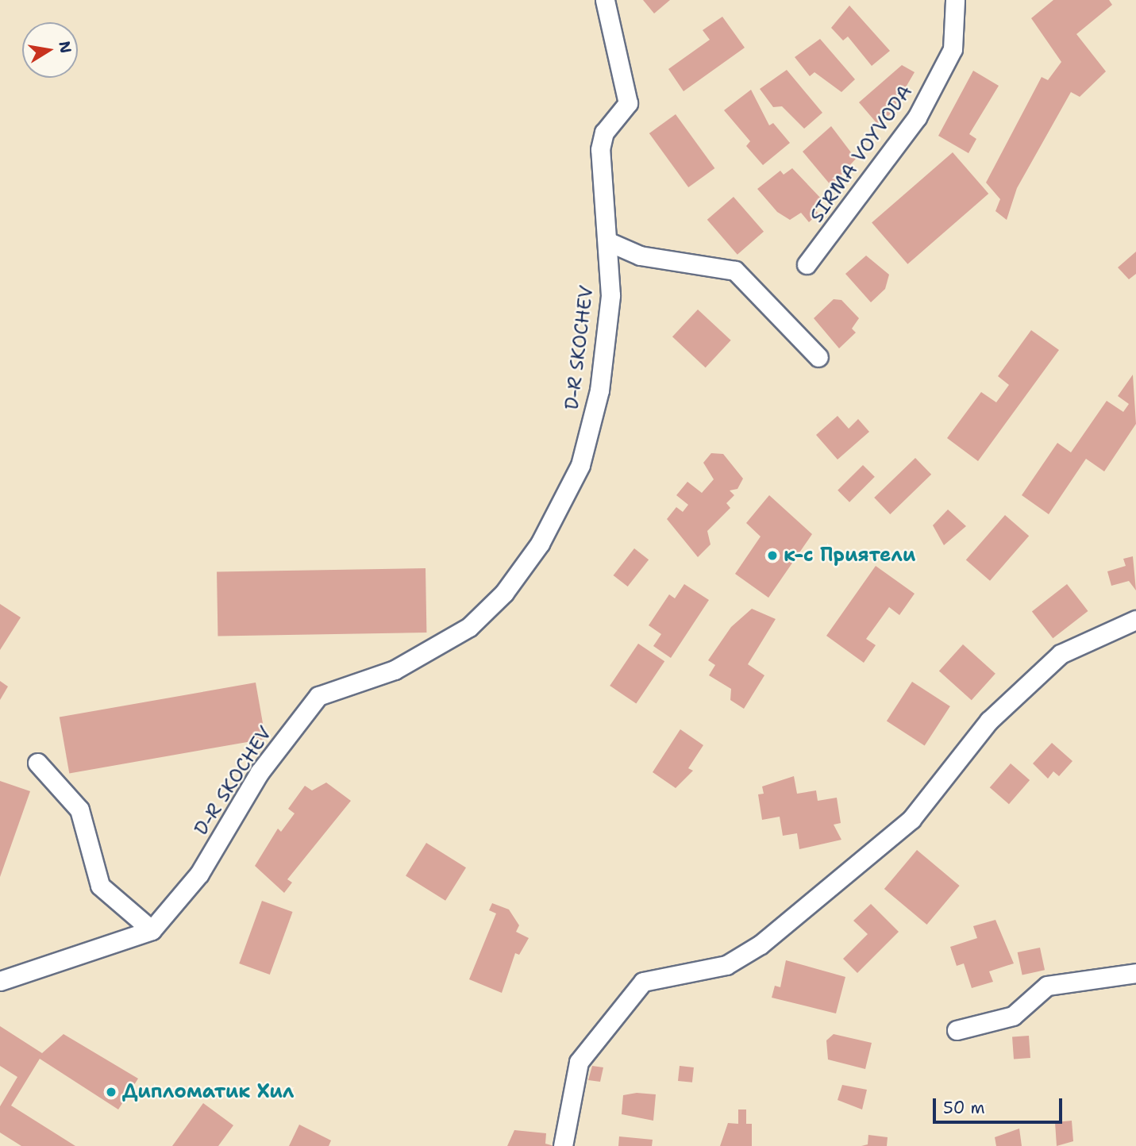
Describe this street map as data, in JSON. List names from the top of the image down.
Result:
{
  "streets": {
    "street": ["SIRMA VOYVODA", "D-R SKOCHEV"]
  },
  "places": ["к-с Приятели", "Дипломатик Хил"],
  "scale_bar": "50 m",
  "north": "right"
}
